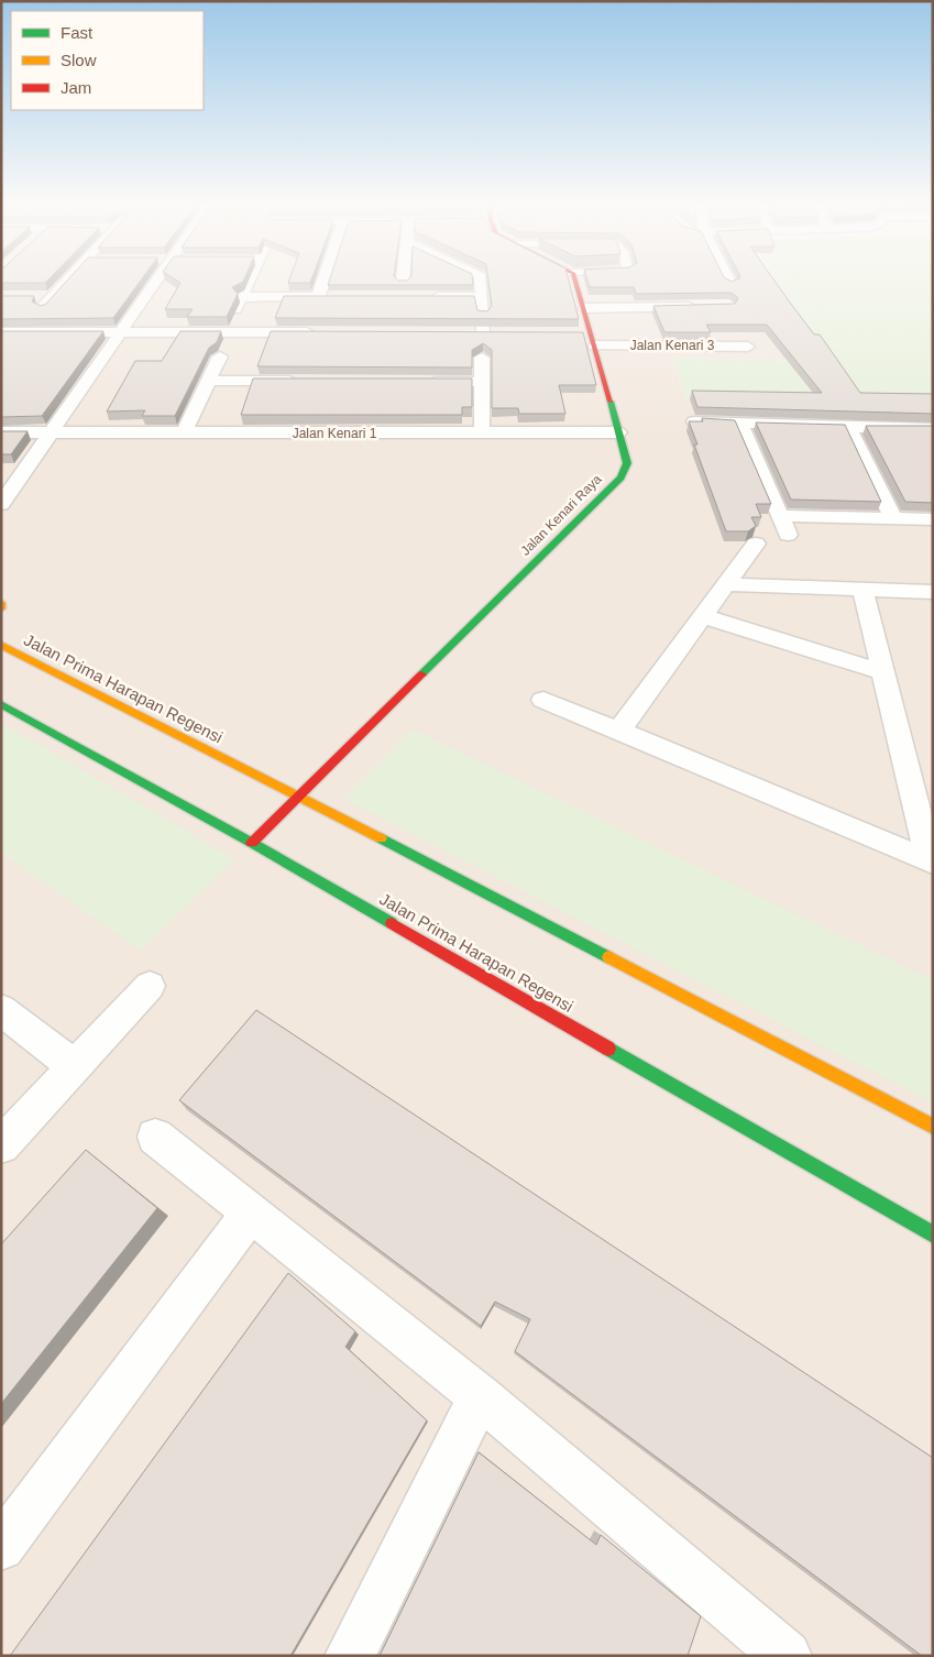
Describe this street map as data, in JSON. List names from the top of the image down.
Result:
{
  "streets": {
    "street": [
      "Jalan Kenari 3",
      "Jalan Kenari 1",
      "Jalan Kenari Raya",
      "Jalan Prima Harapan Regensi"
    ]
  },
  "crossings": [
    ["Jalan Kenari 3", "Jalan Kenari Raya"],
    ["Jalan Kenari 1", "Jalan Kenari Raya"],
    ["Jalan Kenari Raya", "Jalan Prima Harapan Regensi"]
  ],
  "legend": ["Fast", "Slow", "Jam"]
}
